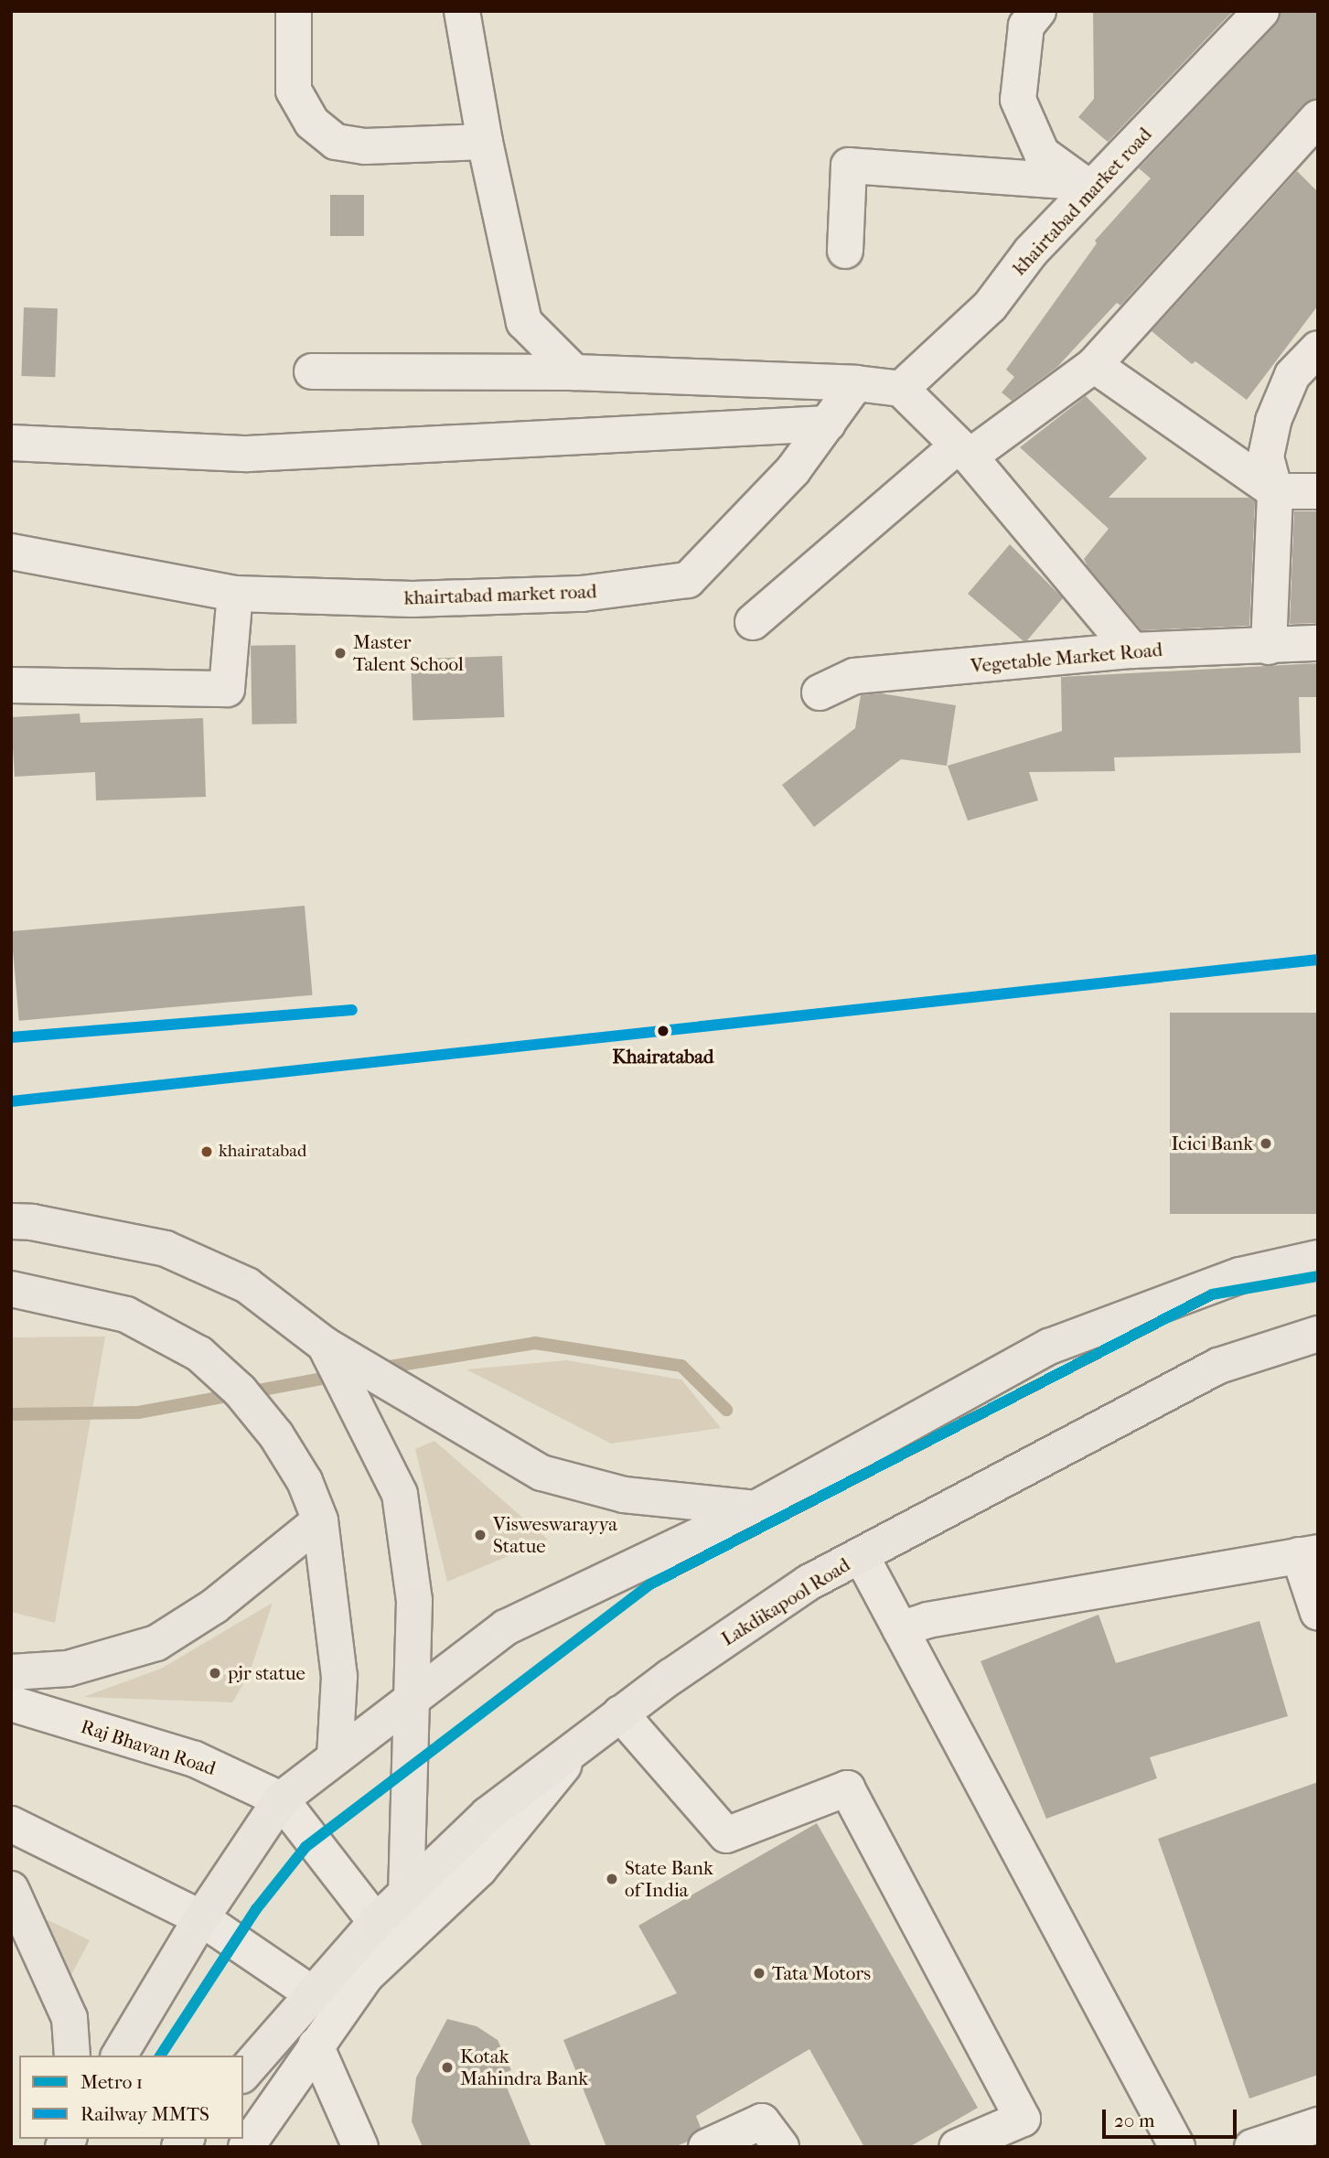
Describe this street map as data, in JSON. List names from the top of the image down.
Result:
{
  "streets": {
    "main road": ["Lakdikapool Road"],
    "street": ["khairtabad market road", "Vegetable Market Road", "Raj Bhavan Road"]
  },
  "crossings": [
    ["Lakdikapool Road", "Raj Bhavan Road"]
  ],
  "places": [
    "Master Talent School",
    "Khairatabad",
    "Icici Bank",
    "khairatabad",
    "Visweswarayya Statue",
    "pjr statue",
    "State Bank of India",
    "Tata Motors",
    "Kotak Mahindra Bank"
  ],
  "lines": ["rail line MMTS", "metro line 1"],
  "legend": ["Metro 1", "Railway MMTS"],
  "scale_bar": "20 m"
}
